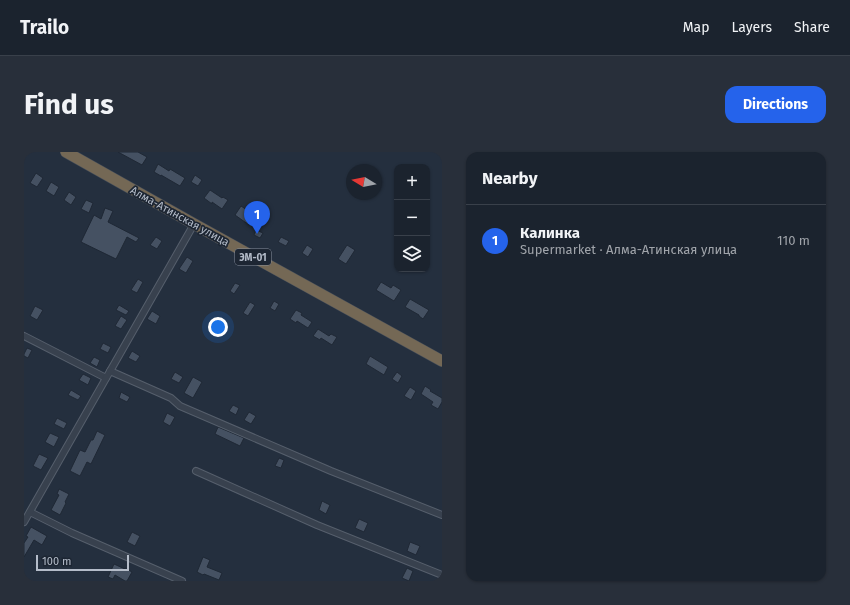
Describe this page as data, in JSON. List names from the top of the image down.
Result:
{
  "streets": {
    "highway": ["Алма-Атинская улица", "ЭМ-01"]
  },
  "scale_bar": "100 m",
  "north": "left",
  "page": {
    "header": "Trailo",
    "nav": ["Map", "Layers", "Share"],
    "buttons": "Directions",
    "title": "Find us",
    "heading": "Nearby",
    "map_buttons": ["+", "−"],
    "pins": "1",
    "list": [
      {
        "mark": "1",
        "name": "Калинка",
        "note": "Supermarket · Алма-Атинская улица",
        "value": "110 m"
      }
    ],
    "scale": "100 m"
  }
}
